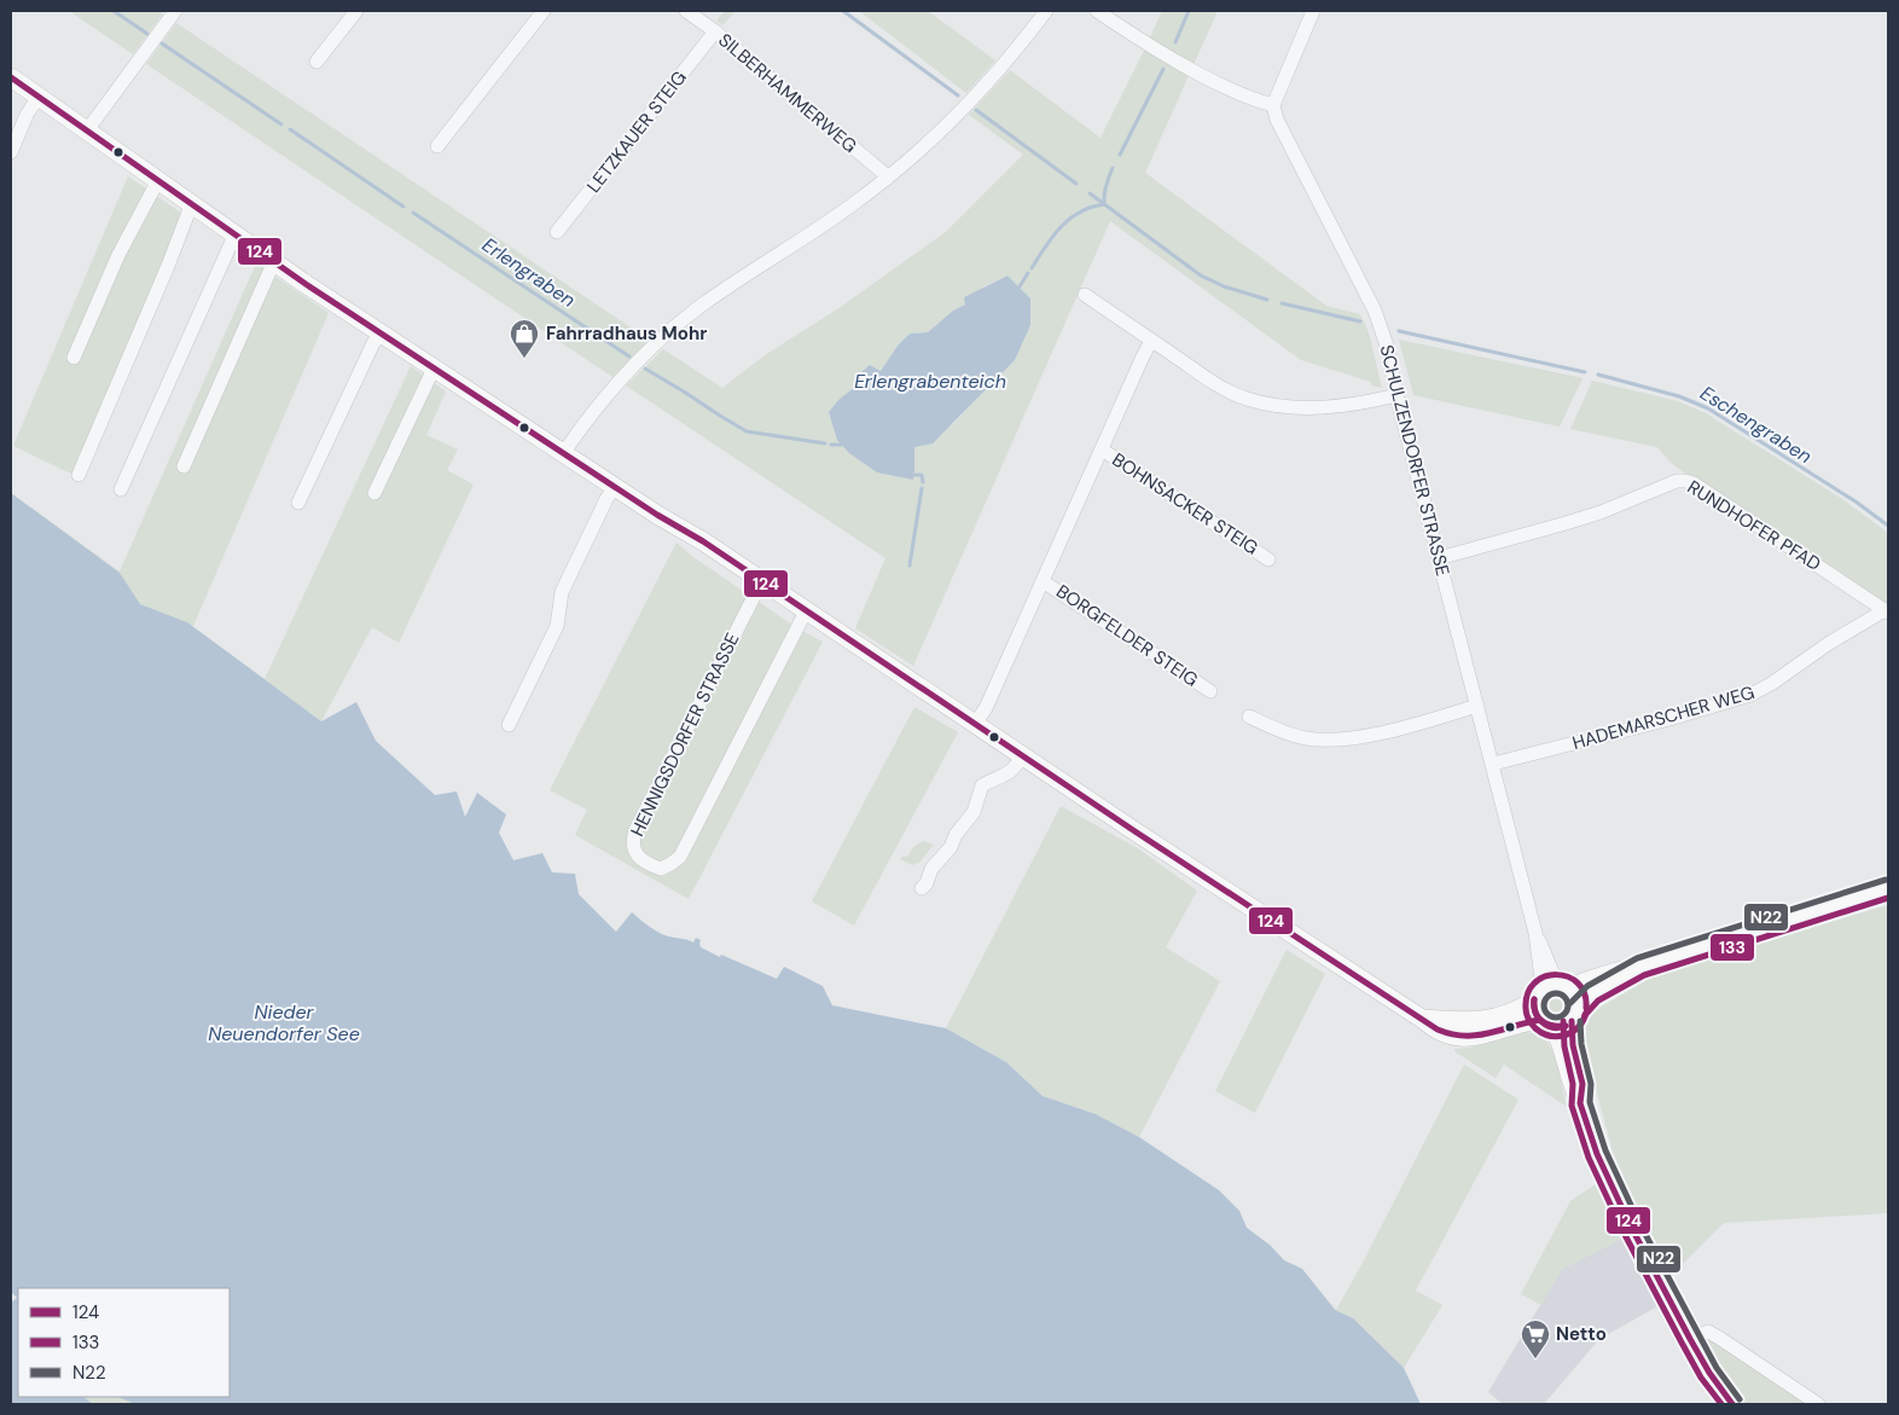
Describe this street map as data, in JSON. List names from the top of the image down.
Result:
{
  "streets": {
    "street": [
      "SILBERHAMMERWEG",
      "LETZKAUER STEIG",
      "SCHULZENDORFER STRASSE",
      "BOHNSACKER STEIG",
      "RUNDHOFER PFAD",
      "BORGFELDER STEIG",
      "HADEMARSCHER WEG",
      "HENNIGSDORFER STRASSE"
    ]
  },
  "crossings": [
    ["SILBERHAMMERWEG", "LETZKAUER STEIG"],
    ["SCHULZENDORFER STRASSE", "RUNDHOFER PFAD"],
    ["SCHULZENDORFER STRASSE", "HADEMARSCHER WEG"],
    ["RUNDHOFER PFAD", "HADEMARSCHER WEG"]
  ],
  "water": [
    "Erlengraben",
    "Erlengrabenteich",
    "Eschengraben",
    "Nieder Neuendorfer See"
  ],
  "places": {
    "shop": ["Fahrradhaus Mohr"],
    "supermarket": ["Netto"]
  },
  "lines": ["transit line 124", "transit line N22", "transit line 133"],
  "legend": ["124", "133", "N22"]
}
